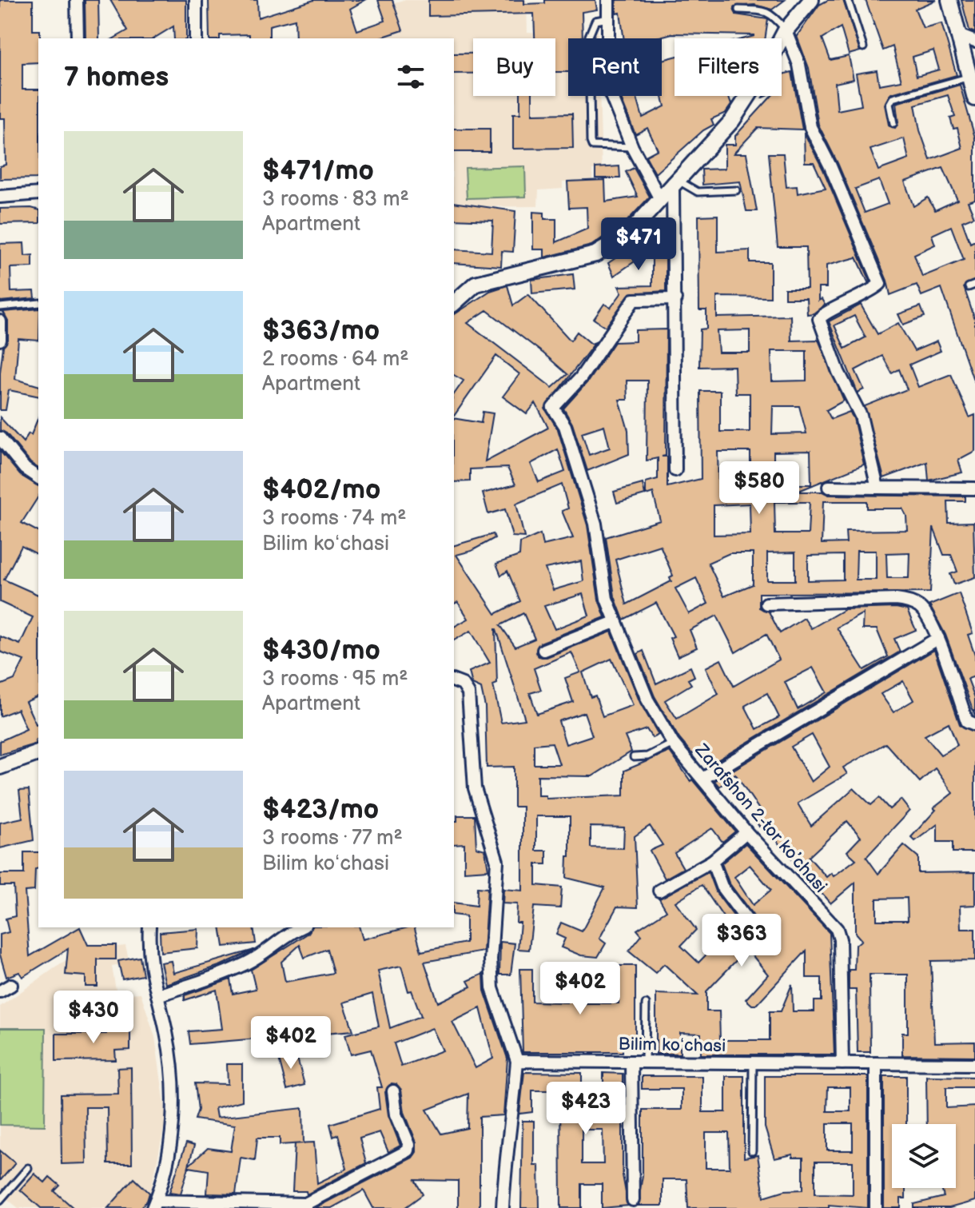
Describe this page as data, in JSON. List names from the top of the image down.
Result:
{
  "streets": {
    "street": ["Zarafshon 2-tor koʼchasi", "Bilim koʻchasi"]
  },
  "crossings": [
    ["Zarafshon 2-tor koʼchasi", "Bilim koʻchasi"]
  ],
  "page": {
    "chip": ["Buy", "Rent", "Filters"],
    "heading": "7 homes",
    "list": [
      {
        "name": "$471/mo",
        "note": "3 rooms · 83 m² · Apartment"
      },
      {
        "name": "$363/mo",
        "note": "2 rooms · 64 m² · Apartment"
      },
      {
        "name": "$402/mo",
        "note": "3 rooms · 74 m² · Bilim koʻchasi"
      },
      {
        "name": "$430/mo",
        "note": "3 rooms · 95 m² · Apartment"
      },
      {
        "name": "$423/mo",
        "note": "3 rooms · 77 m² · Bilim koʻchasi"
      }
    ],
    "price": [
      "$471",
      "$580",
      "$363",
      "$402",
      "$430",
      "$402",
      "$423"
    ]
  }
}
